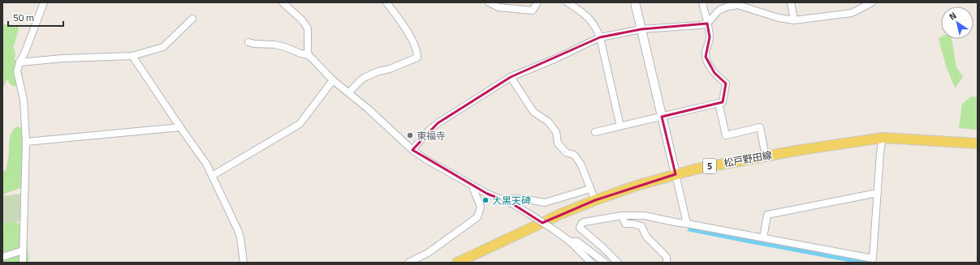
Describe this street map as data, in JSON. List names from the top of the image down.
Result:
{
  "streets": {
    "main road": ["松戸野田線", "5"]
  },
  "places": ["東福寺", "大黒天碑"],
  "scale_bar": "50 m",
  "north": "top left"
}
